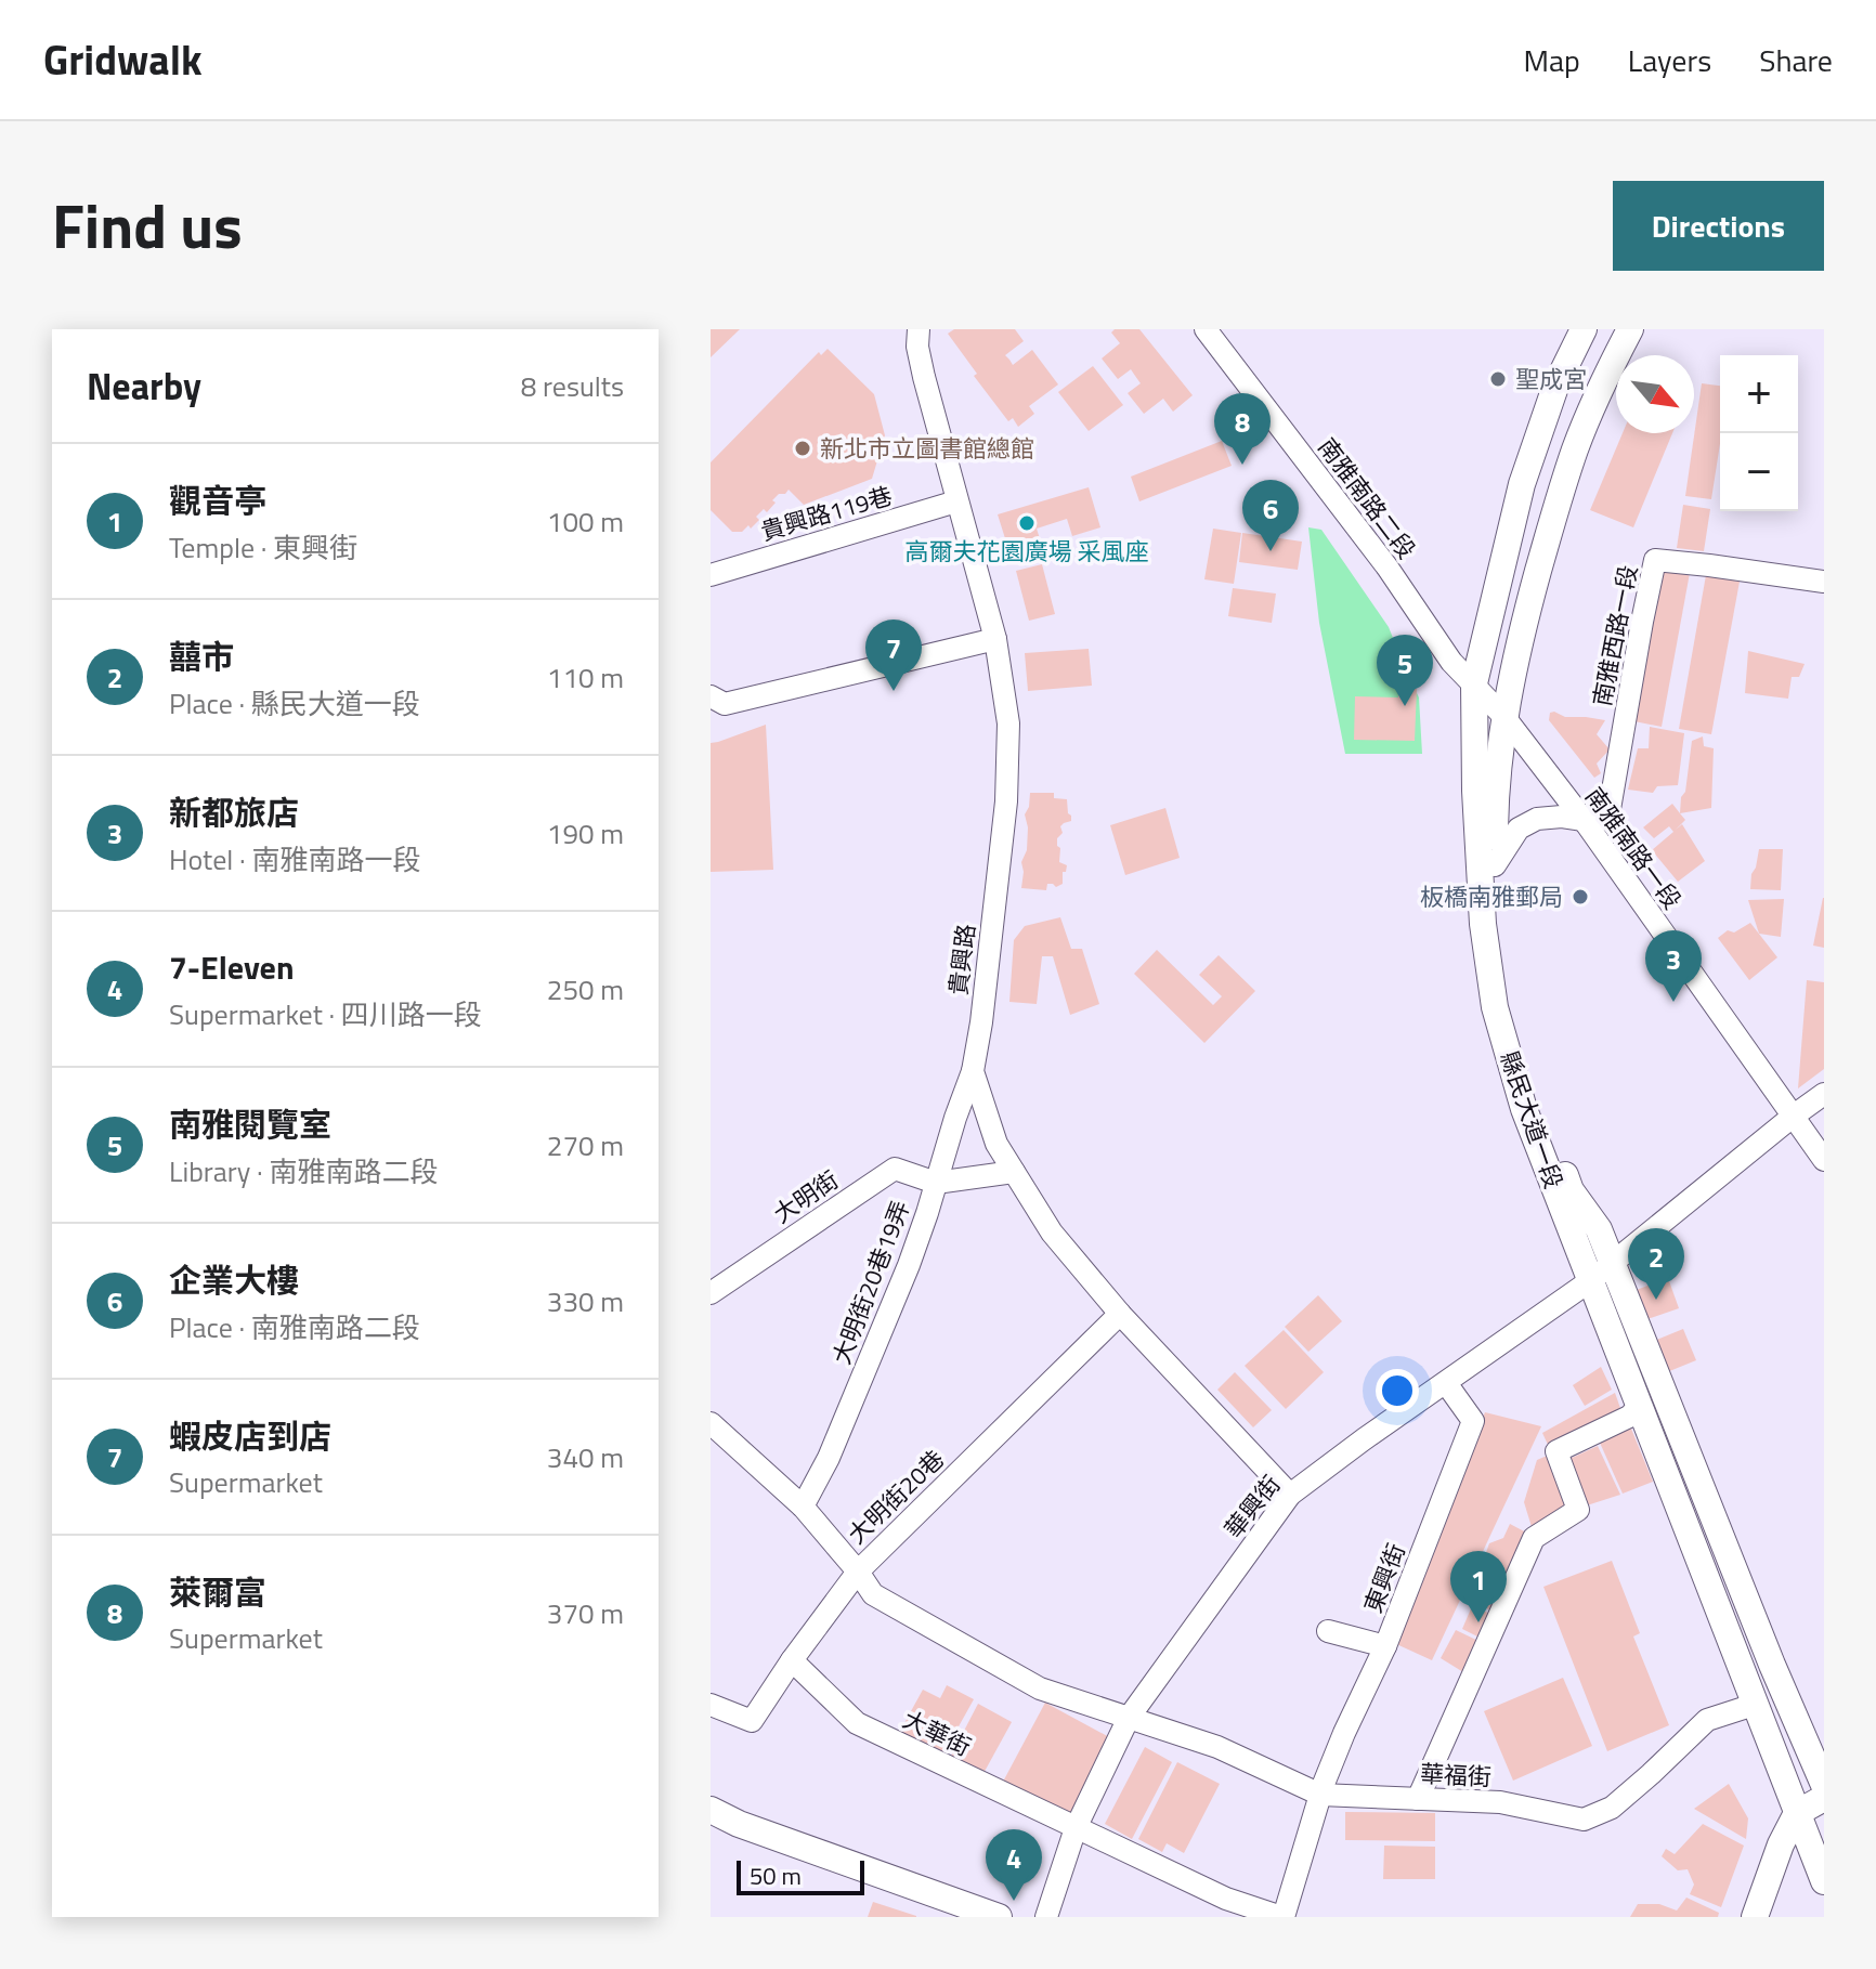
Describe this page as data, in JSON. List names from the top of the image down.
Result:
{
  "streets": {
    "main road": ["縣民大道一段"],
    "street": [
      "南雅南路二段",
      "貴興路119巷",
      "南雅西路一段",
      "南雅南路一段",
      "貴興路",
      "大明街",
      "大明街20巷19弄",
      "大明街20巷",
      "華興街",
      "東興街",
      "大華街",
      "華福街"
    ]
  },
  "crossings": [
    ["南雅南路二段", "南雅南路一段"],
    ["南雅南路二段", "縣民大道一段"],
    ["貴興路119巷", "貴興路"],
    ["南雅西路一段", "南雅南路一段"],
    ["南雅南路一段", "縣民大道一段"],
    ["南雅南路一段", "華興街"],
    ["貴興路", "大明街20巷19弄"],
    ["貴興路", "大明街20巷"],
    ["貴興路", "華興街"],
    ["縣民大道一段", "華興街"],
    ["縣民大道一段", "華福街"],
    ["大明街", "大明街20巷19弄"],
    ["大明街20巷19弄", "大明街20巷"],
    ["大明街20巷", "華福街"],
    ["華興街", "東興街"],
    ["華興街", "大華街"],
    ["華興街", "華福街"],
    ["東興街", "大華街"],
    ["東興街", "華福街"],
    ["大華街", "華福街"]
  ],
  "places": [
    "聖成宮",
    "新北市立圖書館總館",
    "高爾夫花園廣場 采風座",
    "板橋南雅郵局"
  ],
  "scale_bar": "50 m",
  "north": "bottom right",
  "page": {
    "header": "Gridwalk",
    "nav": ["Map", "Layers", "Share"],
    "title": "Find us",
    "buttons": "Directions",
    "heading": ["Nearby", "8 results"],
    "map_buttons": ["+", "−"],
    "pins": [
      "8",
      "6",
      "7",
      "5",
      "3",
      "2",
      "1",
      "4"
    ],
    "list": [
      {
        "mark": "1",
        "name": "觀音亭",
        "note": "Temple · 東興街",
        "value": "100 m"
      },
      {
        "mark": "2",
        "name": "囍市",
        "note": "Place · 縣民大道一段",
        "value": "110 m"
      },
      {
        "mark": "3",
        "name": "新都旅店",
        "note": "Hotel · 南雅南路一段",
        "value": "190 m"
      },
      {
        "mark": "4",
        "name": "7-Eleven",
        "note": "Supermarket · 四川路一段",
        "value": "250 m"
      },
      {
        "mark": "5",
        "name": "南雅閱覽室",
        "note": "Library · 南雅南路二段",
        "value": "270 m"
      },
      {
        "mark": "6",
        "name": "企業大樓",
        "note": "Place · 南雅南路二段",
        "value": "330 m"
      },
      {
        "mark": "7",
        "name": "蝦皮店到店",
        "note": "Supermarket",
        "value": "340 m"
      },
      {
        "mark": "8",
        "name": "萊爾富",
        "note": "Supermarket",
        "value": "370 m"
      }
    ],
    "scale": "50 m"
  }
}
